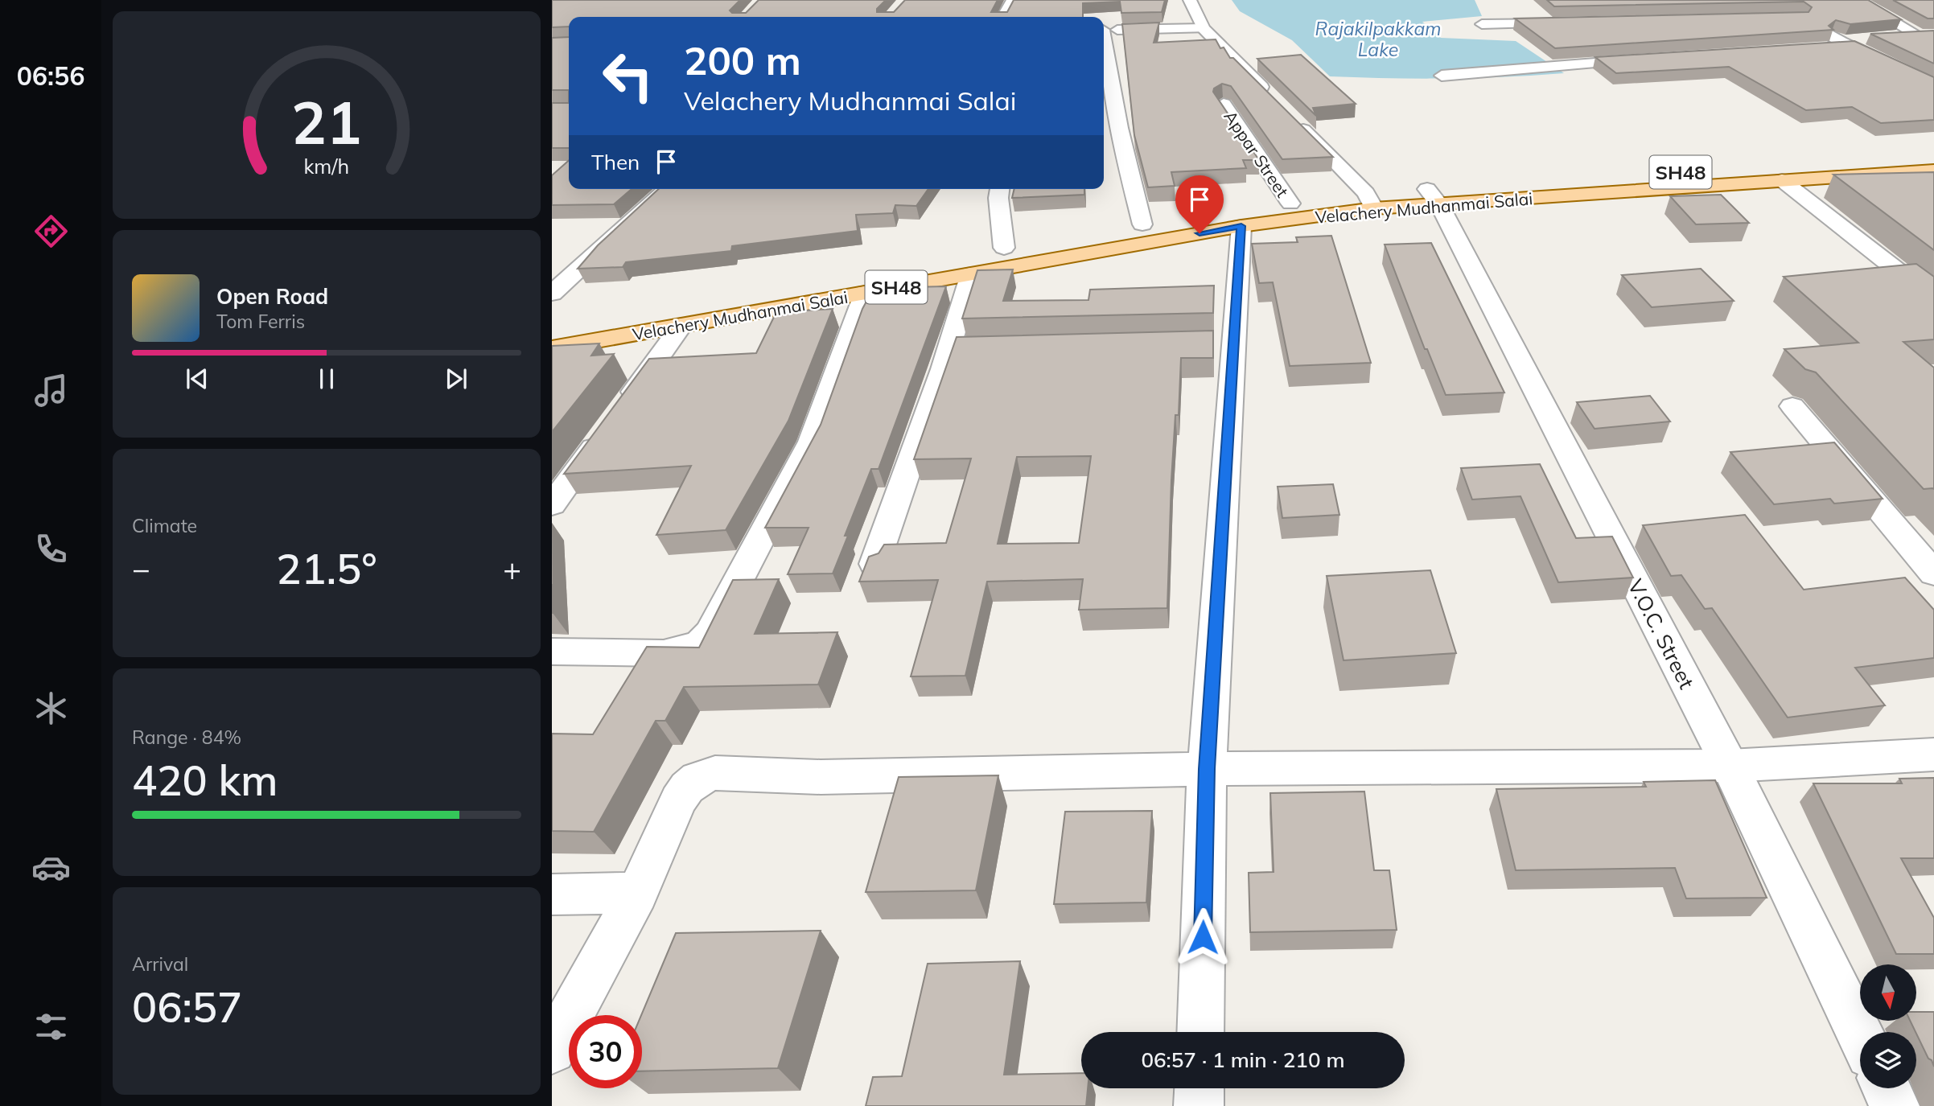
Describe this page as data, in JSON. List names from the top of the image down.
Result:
{
  "streets": {
    "main road": ["SH48", "Velachery Mudhanmai Salai"],
    "street": ["Appar Street", "V.O.C. Street"]
  },
  "crossings": [
    ["Appar Street", "Velachery Mudhanmai Salai"],
    ["Velachery Mudhanmai Salai", "V.O.C. Street"]
  ],
  "water": ["Rajakilpakkam Lake"],
  "north": "bottom",
  "page": {
    "tabs": "06:56",
    "turn": ["200 m", "Velachery Mudhanmai Salai"],
    "then": "Then",
    "song": ["Open Road", "Tom Ferris"],
    "tile": [
      "Climate",
      ["Range · 84%", "420 km"],
      ["Arrival", "06:57"]
    ],
    "heat": ["−", "21.5°", "+"],
    "limit": "30",
    "trip": "06:57 · 1 min · 210 m",
    "gauge": ["21", "km/h"]
  }
}
